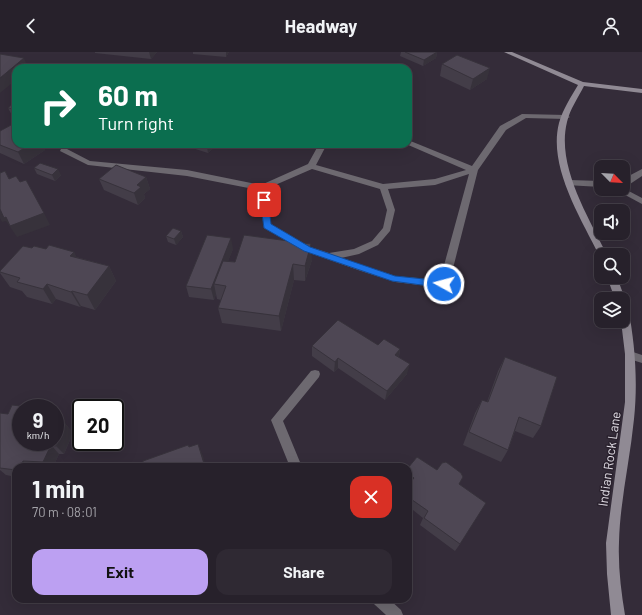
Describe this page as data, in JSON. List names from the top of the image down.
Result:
{
  "streets": {
    "street": ["Indian Rock Lane"]
  },
  "north": "bottom right",
  "page": {
    "header": "Headway",
    "turn": ["60 m", "Turn right"],
    "speed": "9 km/h",
    "limit": "20",
    "heading": ["1 min", "70 m · 08:01"],
    "buttons": ["Exit", "Share"]
  }
}
